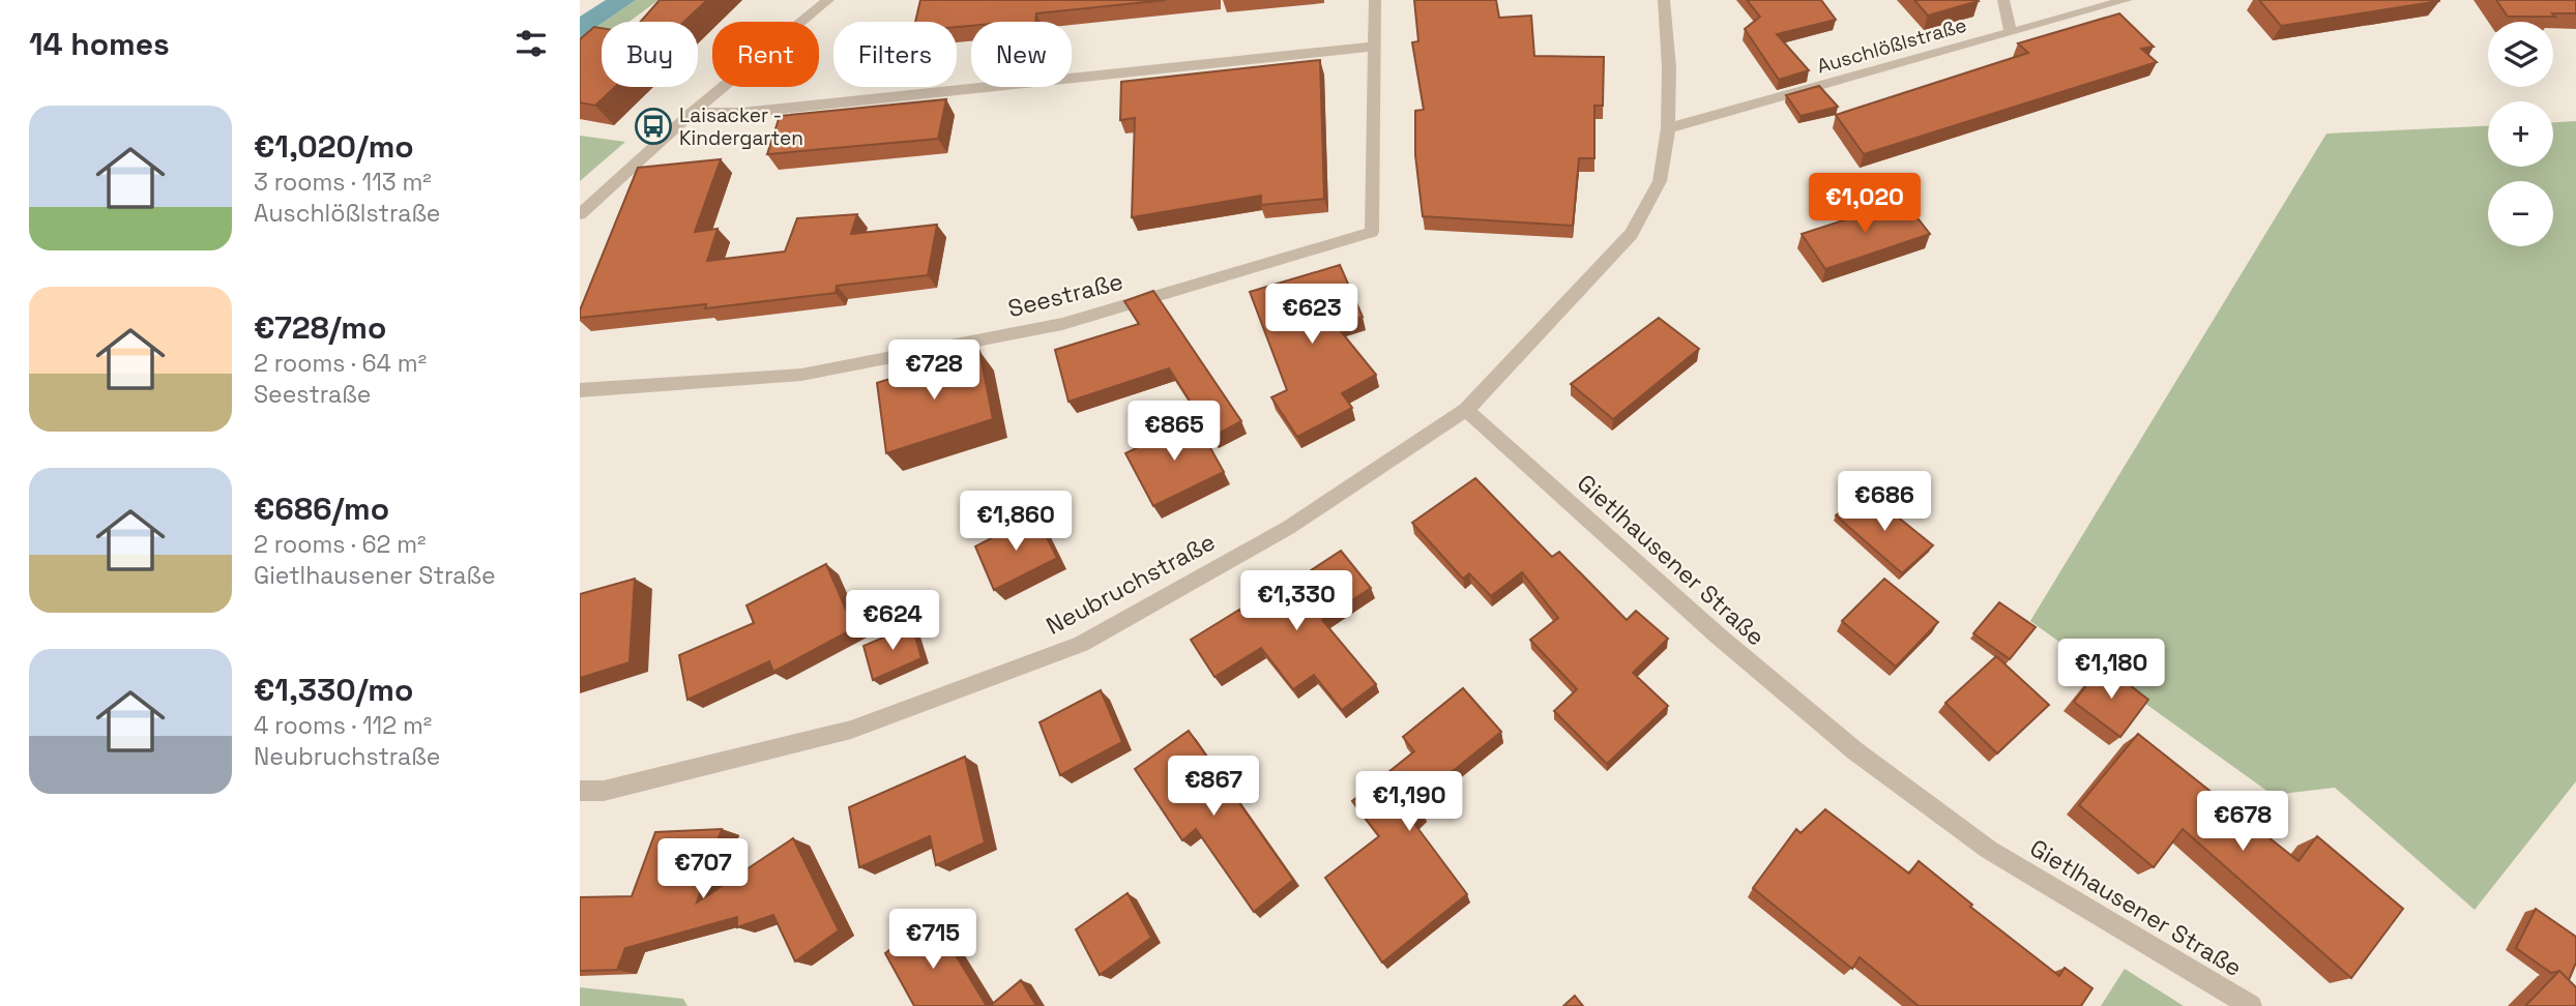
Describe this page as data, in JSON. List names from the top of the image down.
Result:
{
  "streets": {
    "street": [
      "Auschlößlstraße",
      "Seestraße",
      "Gietlhausener Straße",
      "Neubruchstraße"
    ]
  },
  "crossings": [
    ["Gietlhausener Straße", "Neubruchstraße"]
  ],
  "places": {
    "bus stop": ["Laisacker - Kindergarten"]
  },
  "page": {
    "heading": "14 homes",
    "map_buttons": ["+", "−"],
    "chip": [
      "Buy",
      "Rent",
      "Filters",
      "New"
    ],
    "list": [
      {
        "name": "€1,020/mo",
        "note": "3 rooms · 113 m² · Auschlößlstraße"
      },
      {
        "name": "€728/mo",
        "note": "2 rooms · 64 m² · Seestraße"
      },
      {
        "name": "€686/mo",
        "note": "2 rooms · 62 m² · Gietlhausener Straße"
      },
      {
        "name": "€1,330/mo",
        "note": "4 rooms · 112 m² · Neubruchstraße"
      }
    ],
    "price": [
      "€1,020",
      "€623",
      "€728",
      "€865",
      "€686",
      "€1,860",
      "€1,330",
      "€624",
      "€1,180",
      "€867",
      "€1,190",
      "€678",
      "€707",
      "€715"
    ]
  }
}
